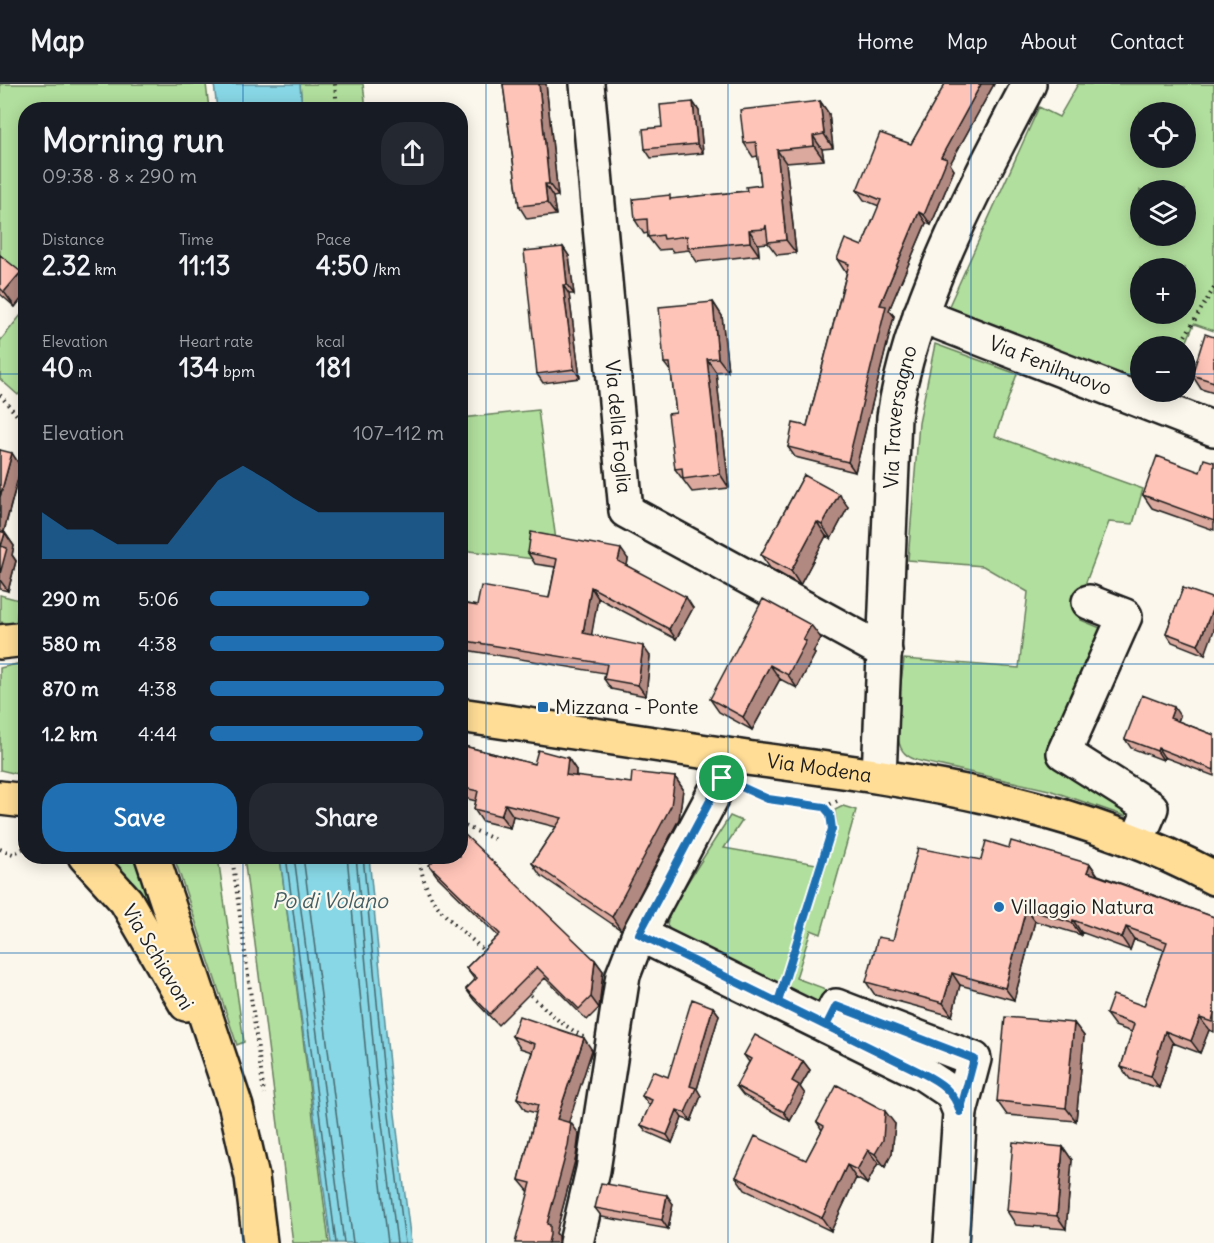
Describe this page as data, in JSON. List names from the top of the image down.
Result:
{
  "streets": {
    "main road": ["Via Modena", "Via Schiavoni"],
    "street": ["Via Fenilnuovo", "Via Traversagno", "Via della Foglia"]
  },
  "crossings": [
    ["Via Fenilnuovo", "Via Traversagno"],
    ["Via Traversagno", "Via della Foglia"],
    ["Via Traversagno", "Via Modena"]
  ],
  "water": ["Po di Volano"],
  "places": {
    "transit": ["Mizzana - Ponte"],
    "other": ["Villaggio Natura"]
  },
  "page": {
    "header": "Map",
    "nav": [
      "Home",
      "Map",
      "About",
      "Contact"
    ],
    "map_buttons": ["+", "−"],
    "heading": ["Morning run", "09:38 · 8 × 290 m"],
    "stats": [
      ["Distance", "2.32 km"],
      ["Time", "11:13"],
      ["Pace", "4:50 /km"],
      ["Elevation", "40 m"],
      ["Heart rate", "134 bpm"],
      ["kcal", "181"]
    ],
    "chart": ["Elevation", "107–112 m"],
    "list": [
      {
        "name": "290 m",
        "note": "5:06"
      },
      {
        "name": "580 m",
        "note": "4:38"
      },
      {
        "name": "870 m",
        "note": "4:38"
      },
      {
        "name": "1.2 km",
        "note": "4:44"
      }
    ],
    "buttons": ["Save", "Share"]
  }
}
